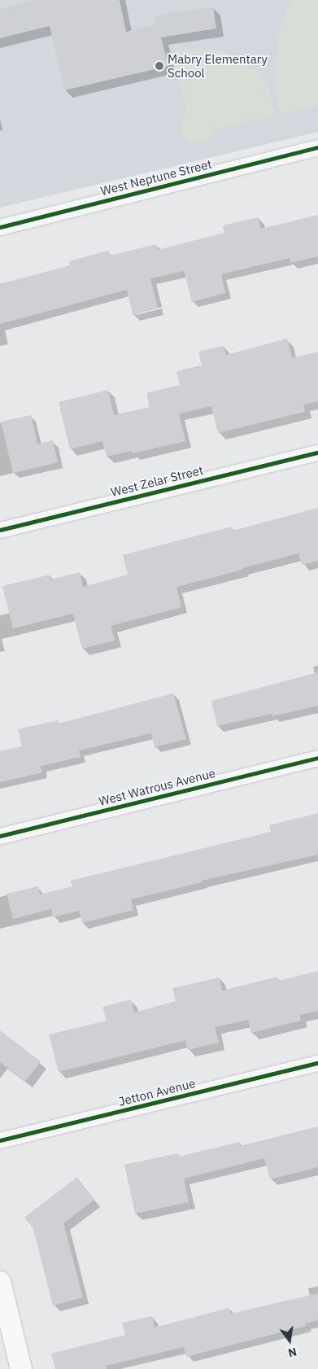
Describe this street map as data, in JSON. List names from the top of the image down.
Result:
{
  "streets": {
    "street": [
      "West Neptune Street",
      "West Zelar Street",
      "West Watrous Avenue",
      "Jetton Avenue"
    ]
  },
  "places": ["Mabry Elementary School"],
  "north": "bottom"
}
